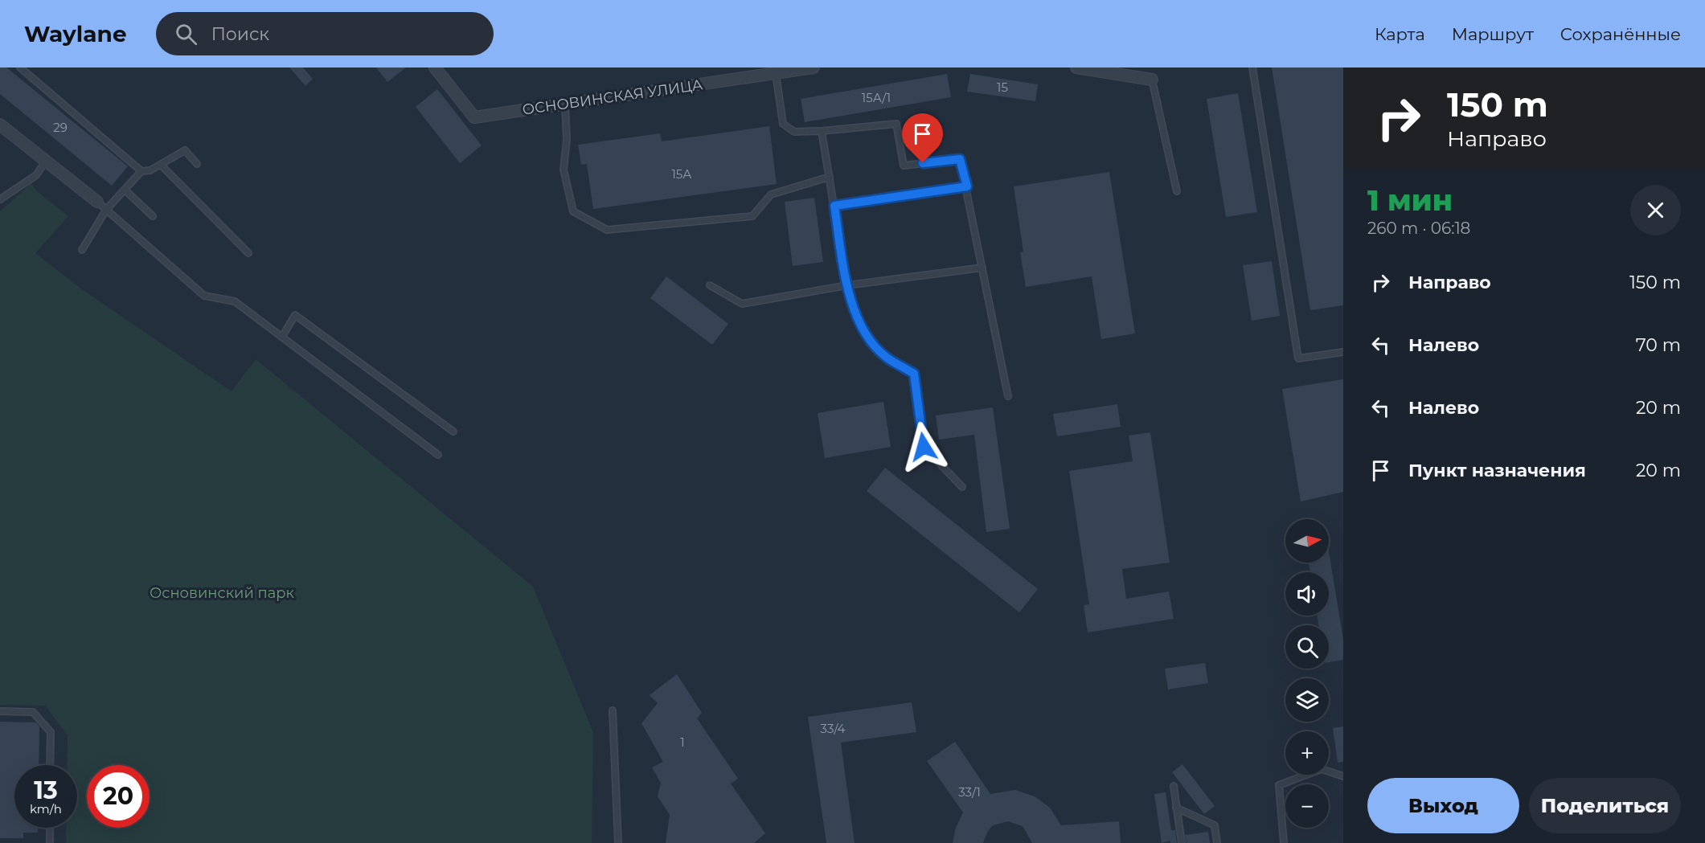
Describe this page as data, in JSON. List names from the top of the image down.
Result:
{
  "streets": {
    "street": ["ОСНОВИНСКАЯ УЛИЦА"]
  },
  "parks": ["Основинский парк"],
  "house_numbers": [
    "15",
    "15А/1",
    "29",
    "15А",
    "33/4",
    "1",
    "33/1"
  ],
  "north": "right",
  "page": {
    "header": "Waylane",
    "search": "Поиск",
    "nav": ["Карта", "Маршрут", "Сохранённые"],
    "turn": ["150 m", "Направо"],
    "heading": ["1 мин", "260 m · 06:18"],
    "list": [
      {
        "name": "Направо",
        "value": "150 m"
      },
      {
        "name": "Налево",
        "value": "70 m"
      },
      {
        "name": "Налево",
        "value": "20 m"
      },
      {
        "name": "Пункт назначения",
        "value": "20 m"
      }
    ],
    "map_buttons": ["+", "−"],
    "speed": "13 km/h",
    "limit": "20",
    "buttons": ["Выход", "Поделиться"]
  }
}
